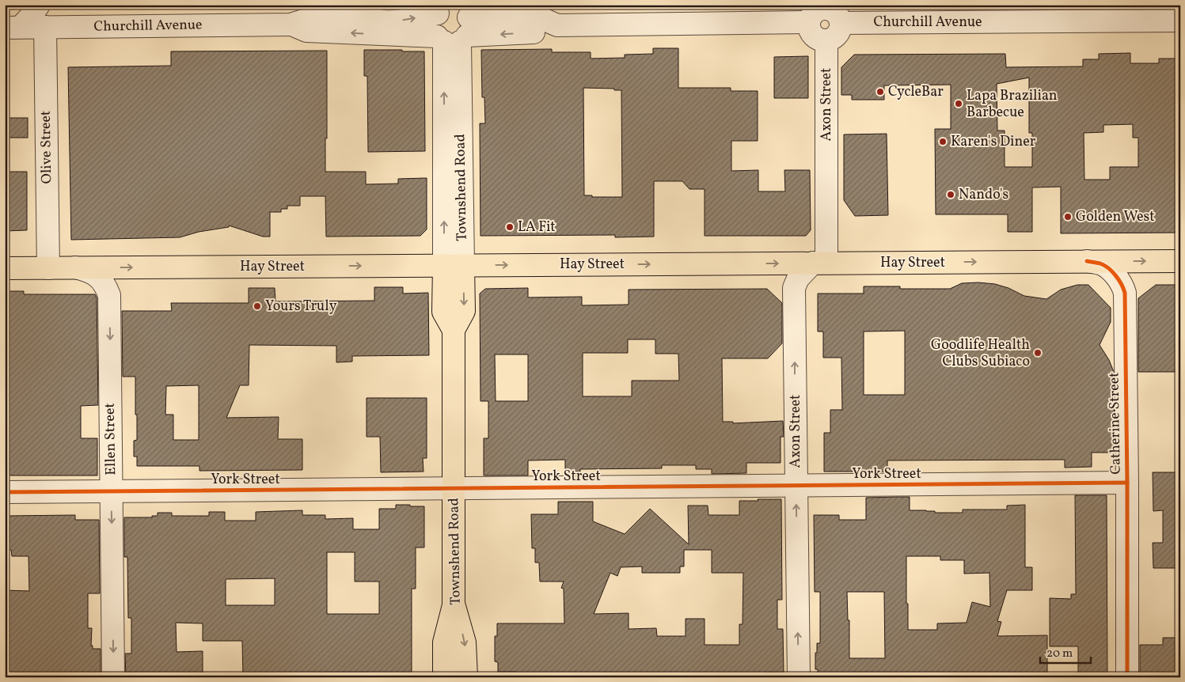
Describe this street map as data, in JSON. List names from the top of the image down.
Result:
{
  "streets": {
    "main road": ["Townshend Road", "Hay Street"],
    "street": [
      "Churchill Avenue",
      "Axon Street",
      "Olive Street",
      "Catherine Street",
      "Ellen Street",
      "York Street"
    ]
  },
  "crossings": [
    ["Churchill Avenue", "Axon Street"],
    ["Churchill Avenue", "Olive Street"],
    ["Churchill Avenue", "Townshend Road"],
    ["Axon Street", "Hay Street"],
    ["Axon Street", "York Street"],
    ["Olive Street", "Hay Street"],
    ["Townshend Road", "Hay Street"],
    ["Townshend Road", "York Street"],
    ["Hay Street", "Catherine Street"],
    ["Hay Street", "Ellen Street"],
    ["Catherine Street", "York Street"],
    ["Ellen Street", "York Street"]
  ],
  "one_way": ["Axon Street", "Hay Street", "Ellen Street"],
  "places": [
    "CycleBar",
    "Lapa Brazilian Barbecue",
    "Karen's Diner",
    "Nando's",
    "Golden West",
    "LA Fit",
    "Yours Truly",
    "Goodlife Health Clubs Subiaco"
  ],
  "scale_bar": "20 m"
}
